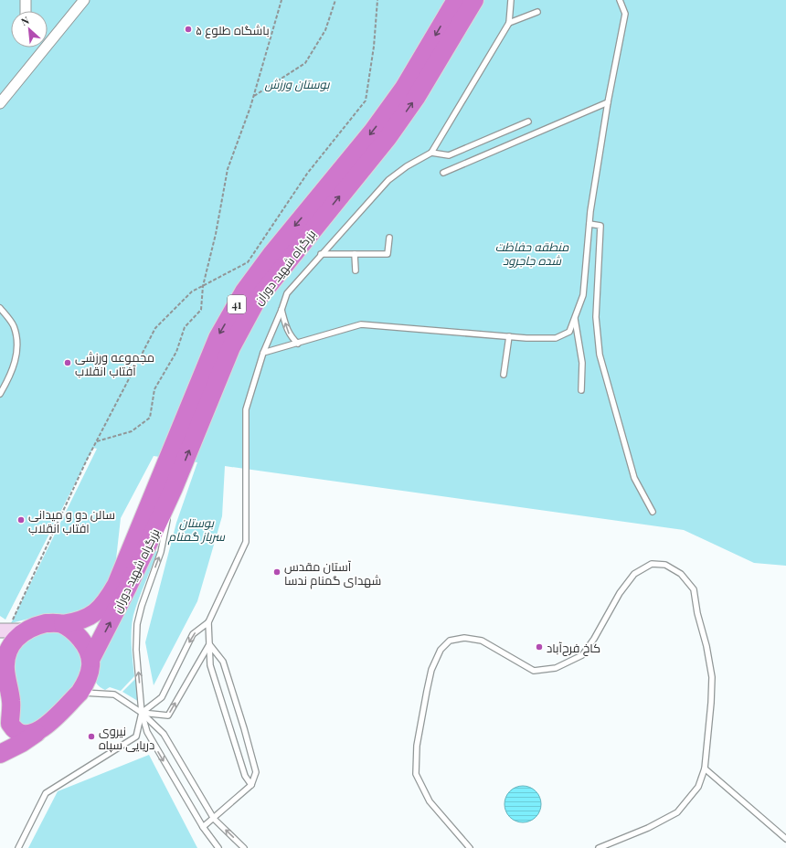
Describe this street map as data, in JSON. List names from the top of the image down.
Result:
{
  "streets": {
    "highway": ["بزرگراه شهید دوران", "41"]
  },
  "crossings": [
    ["بزرگراه شهید دوران", "41"]
  ],
  "parks": ["بوستان ورزش", "منطقه حفاظت شده جاجرود", "بوستان سرباز گمنام"],
  "places": [
    "باشگاه طلوع ۵",
    "مجموعه ورزشی آفتاب انقلاب",
    "سالن دو و میدانی افتاب انقلاب",
    "آستان مقدس شهدای گمنام ندسا",
    "کاخ فرح‌آباد",
    "نیروی دریایی سپاه"
  ],
  "north": "top left"
}
